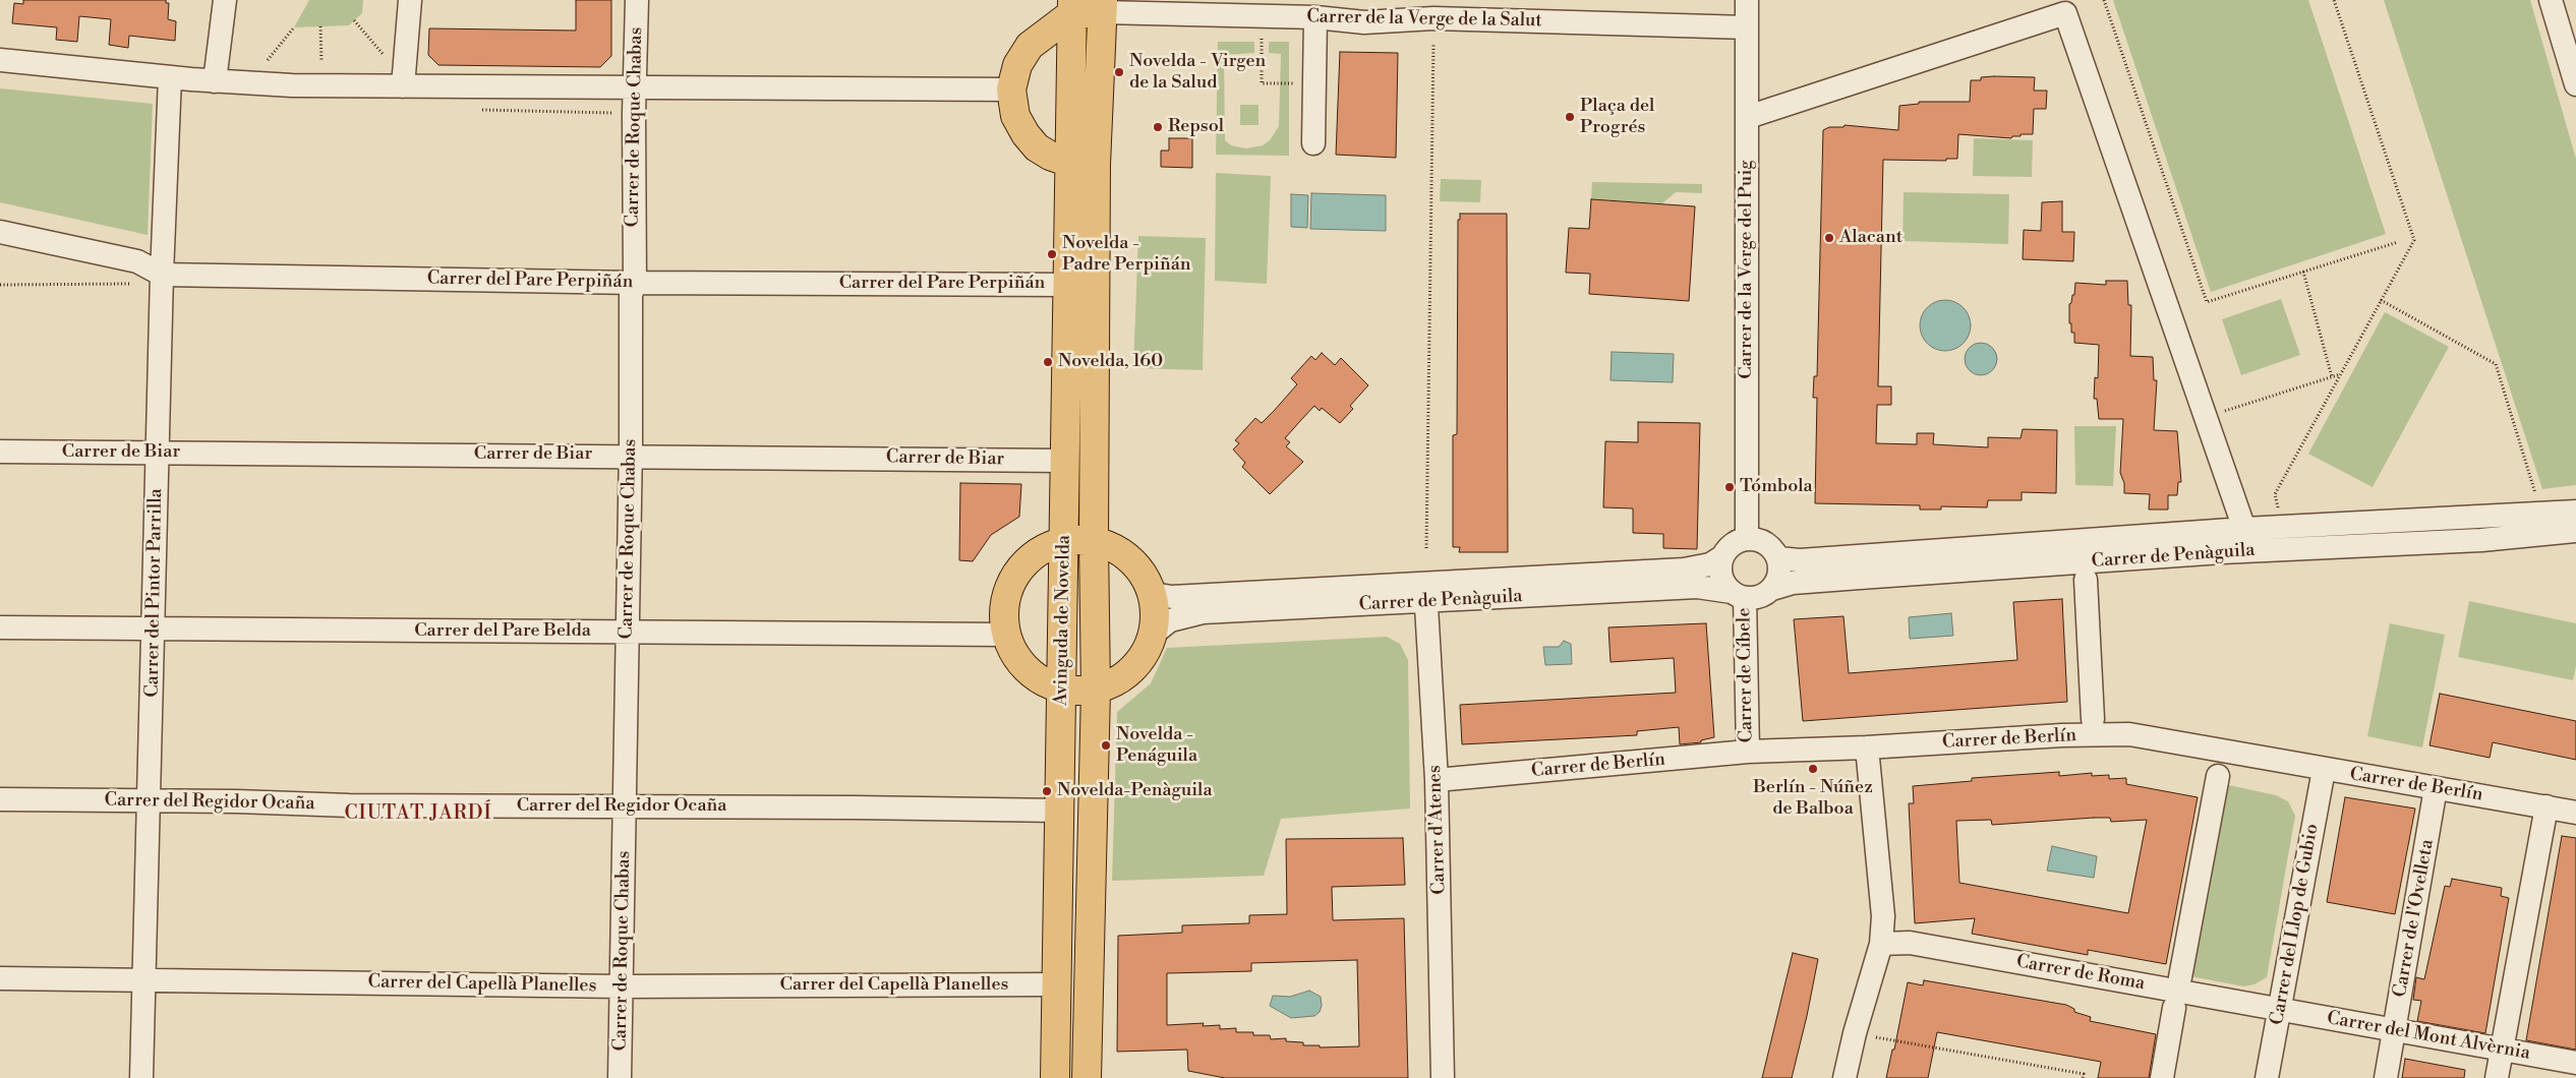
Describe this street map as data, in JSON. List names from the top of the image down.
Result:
{
  "streets": {
    "main road": ["Avinguda de Novelda"],
    "street": [
      "Carrer de la Verge de la Salut",
      "Carrer de Roque Chabas",
      "Carrer de la Verge del Puig",
      "Carrer del Pare Perpiñán",
      "Carrer de Biar",
      "Carrer de Penàguila",
      "Carrer del Pintor Parrilla",
      "Carrer del Pare Belda",
      "Carrer de Cíbele",
      "Carrer de Berlín",
      "Carrer del Regidor Ocaña",
      "Carrer d'Atenes",
      "Carrer de l'Ovelleta",
      "Carrer del Llop de Gubio",
      "Carrer de Roma",
      "Carrer del Capellà Planelles",
      "Carrer del Mont Alvèrnia"
    ]
  },
  "crossings": [
    ["Carrer de la Verge de la Salut", "Carrer de la Verge del Puig"],
    ["Carrer de la Verge de la Salut", "Avinguda de Novelda"],
    ["Carrer de Roque Chabas", "Carrer del Pare Perpiñán"],
    ["Carrer de Roque Chabas", "Carrer de Biar"],
    ["Carrer de Roque Chabas", "Carrer del Pare Belda"],
    ["Carrer de Roque Chabas", "Carrer del Regidor Ocaña"],
    ["Carrer de Roque Chabas", "Carrer del Capellà Planelles"],
    ["Carrer de la Verge del Puig", "Carrer de Penàguila"],
    ["Carrer de la Verge del Puig", "Carrer de Cíbele"],
    ["Carrer del Pare Perpiñán", "Carrer del Pintor Parrilla"],
    ["Carrer del Pare Perpiñán", "Avinguda de Novelda"],
    ["Carrer de Biar", "Carrer del Pintor Parrilla"],
    ["Carrer de Biar", "Avinguda de Novelda"],
    ["Carrer de Penàguila", "Carrer de Cíbele"],
    ["Carrer de Penàguila", "Carrer d'Atenes"],
    ["Carrer del Pintor Parrilla", "Carrer del Pare Belda"],
    ["Carrer del Pintor Parrilla", "Carrer del Regidor Ocaña"],
    ["Carrer del Pintor Parrilla", "Carrer del Capellà Planelles"],
    ["Avinguda de Novelda", "Carrer del Regidor Ocaña"],
    ["Avinguda de Novelda", "Carrer del Capellà Planelles"],
    ["Carrer de Cíbele", "Carrer de Berlín"],
    ["Carrer de Berlín", "Carrer d'Atenes"],
    ["Carrer de Berlín", "Carrer de l'Ovelleta"],
    ["Carrer de Berlín", "Carrer del Llop de Gubio"],
    ["Carrer de l'Ovelleta", "Carrer del Mont Alvèrnia"],
    ["Carrer del Llop de Gubio", "Carrer de Roma"],
    ["Carrer del Llop de Gubio", "Carrer del Mont Alvèrnia"],
    ["Carrer de Roma", "Carrer del Mont Alvèrnia"]
  ],
  "districts": ["CIUTAT JARDÍ"],
  "places": [
    "Novelda - Virgen de la Salud",
    "Plaça del Progrés",
    "Repsol",
    "Alacant",
    "Novelda - Padre Perpiñán",
    "Novelda, 160",
    "Tómbola",
    "Novelda - Penáguila",
    "Berlín - Núñez de Balboa",
    "Novelda-Penàguila"
  ]
}
